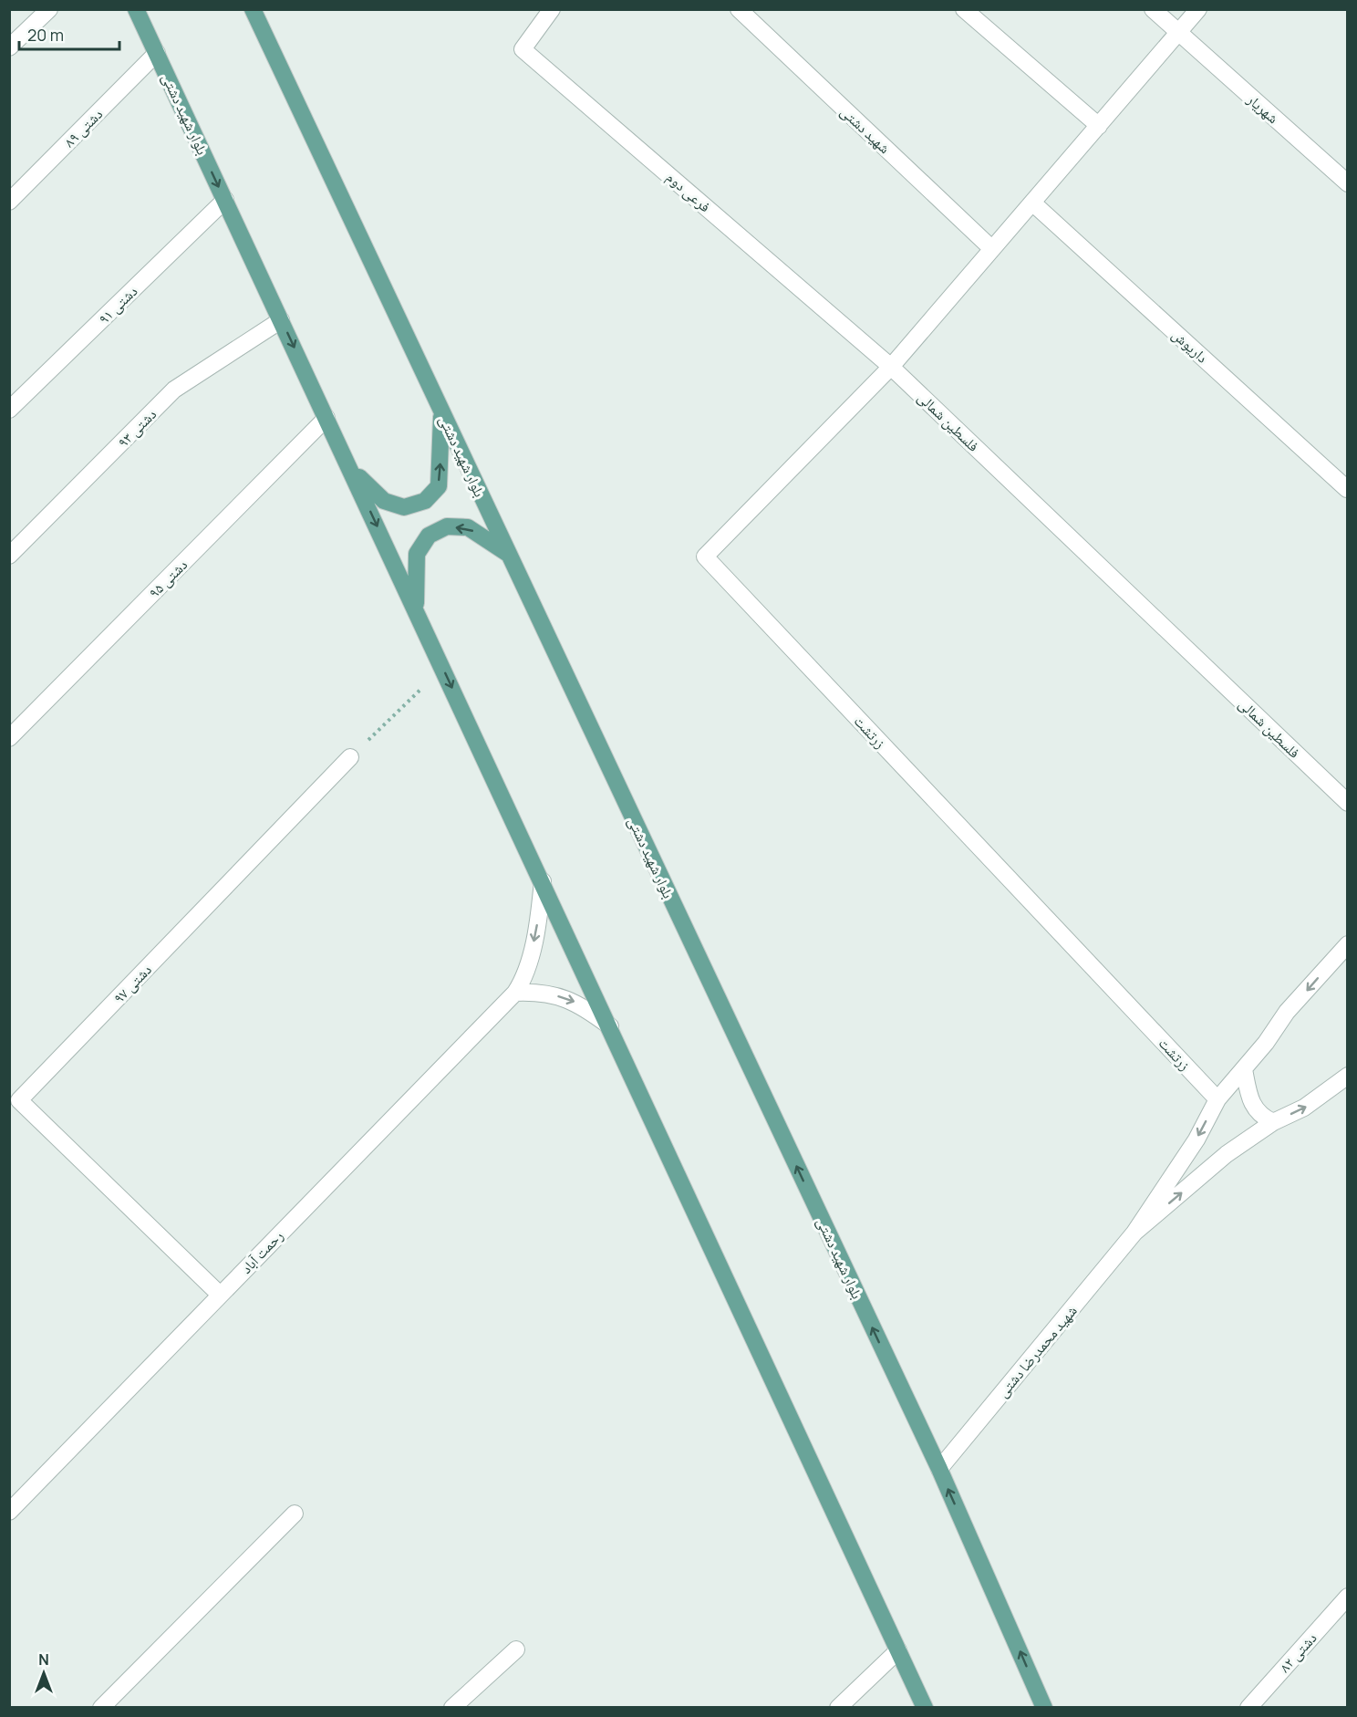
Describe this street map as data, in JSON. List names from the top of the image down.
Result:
{
  "streets": {
    "main road": ["بلوار شهید دشتی"],
    "street": [
      "شهریار",
      "دشتی ۸۹",
      "شهید دشتی",
      "فرعی دوم",
      "دشتی ۹۱",
      "داریوش",
      "فلسطین شمالی",
      "دشتی ۹۳",
      "دشتی ۹۵",
      "زرتشت",
      "دشتی ۹۷",
      "رحمت آباد",
      "شهید محمدرضا دشتی",
      "دشتی ۸۲"
    ]
  },
  "crossings": [
    ["بلوار شهید دشتی", "دشتی ۸۹"],
    ["بلوار شهید دشتی", "دشتی ۹۱"],
    ["بلوار شهید دشتی", "دشتی ۹۳"],
    ["بلوار شهید دشتی", "دشتی ۹۵"],
    ["بلوار شهید دشتی", "شهید محمدرضا دشتی"],
    ["فرعی دوم", "فلسطین شمالی"],
    ["فرعی دوم", "زرتشت"],
    ["فلسطین شمالی", "زرتشت"],
    ["زرتشت", "شهید محمدرضا دشتی"],
    ["دشتی ۹۷", "رحمت آباد"]
  ],
  "scale_bar": "20 m",
  "north": "top"
}
